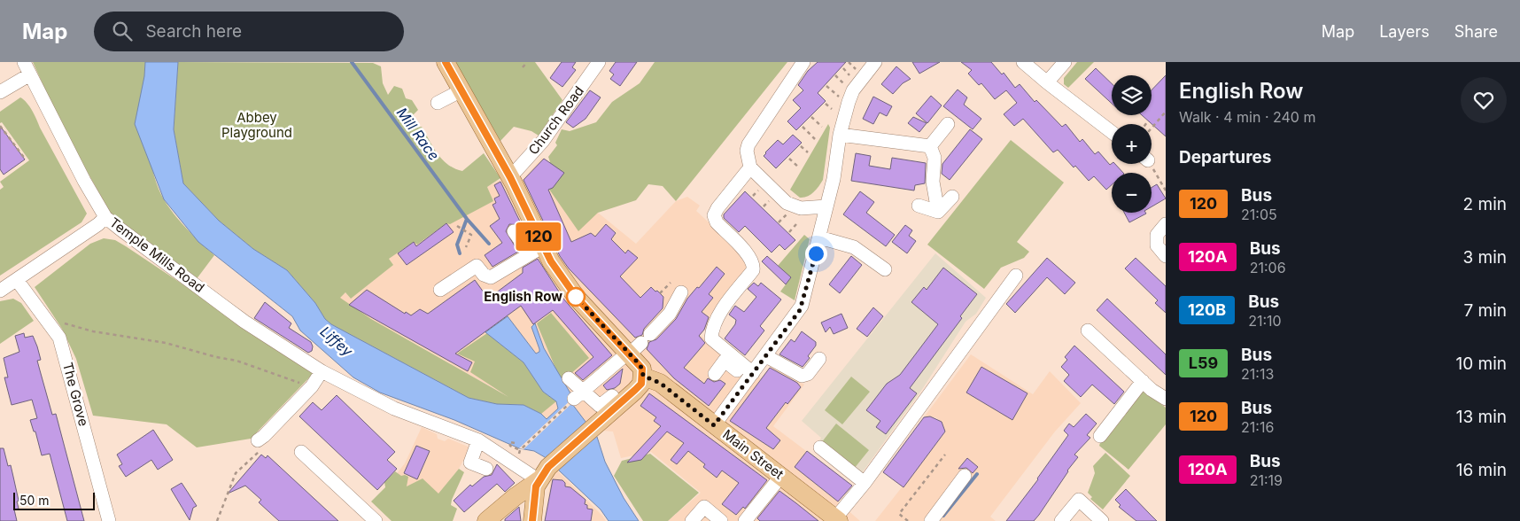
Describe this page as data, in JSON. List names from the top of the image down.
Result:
{
  "streets": {
    "main road": ["Main Street"],
    "street": ["Church Road", "Temple Mills Road", "The Grove"]
  },
  "water": ["Mill Race", "Liffey"],
  "parks": ["Abbey Playground"],
  "places": ["English Row"],
  "lines": ["bus line 120"],
  "scale_bar": "50 m",
  "page": {
    "header": "Map",
    "search": "Search here",
    "nav": ["Map", "Layers", "Share"],
    "on_map": "120",
    "heading": [
      ["English Row", "Walk · 4 min · 240 m"],
      "Departures"
    ],
    "map_buttons": ["+", "−"],
    "list": [
      {
        "mark": "120",
        "name": "Bus",
        "note": "21:05",
        "value": "2 min"
      },
      {
        "mark": "120A",
        "name": "Bus",
        "note": "21:06",
        "value": "3 min"
      },
      {
        "mark": "120B",
        "name": "Bus",
        "note": "21:10",
        "value": "7 min"
      },
      {
        "mark": "L59",
        "name": "Bus",
        "note": "21:13",
        "value": "10 min"
      },
      {
        "mark": "120",
        "name": "Bus",
        "note": "21:16",
        "value": "13 min"
      },
      {
        "mark": "120A",
        "name": "Bus",
        "note": "21:19",
        "value": "16 min"
      }
    ],
    "scale": "50 m"
  }
}
